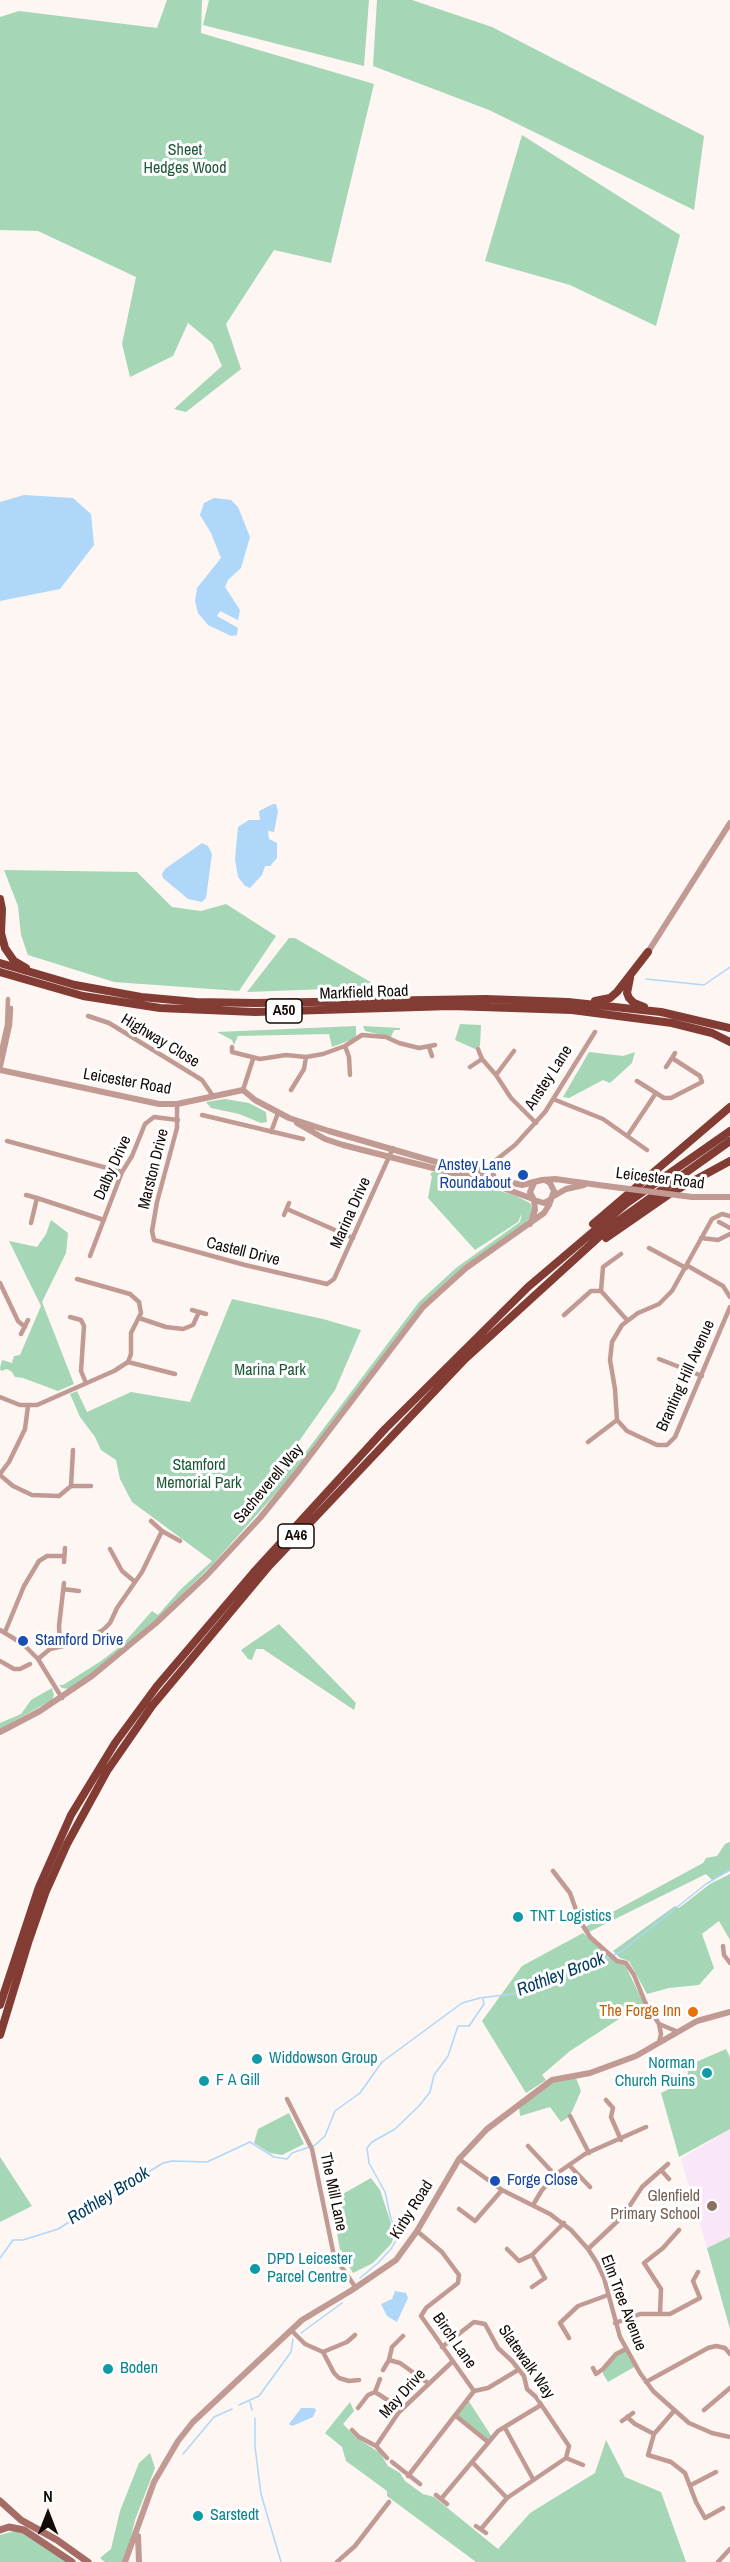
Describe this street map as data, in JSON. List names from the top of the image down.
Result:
{
  "streets": {
    "highway": ["Markfield Road", "A50", "A46"],
    "street": [
      "Highway Close",
      "Anstey Lane",
      "Leicester Road",
      "Dalby Drive",
      "Marston Drive",
      "Marina Drive",
      "Castell Drive",
      "Branting Hill Avenue",
      "Sacheverell Way",
      "The Mill Lane",
      "Kirby Road",
      "Elm Tree Avenue",
      "Birch Lane",
      "Slatewalk Way",
      "May Drive"
    ]
  },
  "crossings": [
    ["Highway Close", "Leicester Road"],
    ["Leicester Road", "Marston Drive"],
    ["Leicester Road", "Sacheverell Way"],
    ["Dalby Drive", "Marston Drive"],
    ["Marston Drive", "Castell Drive"],
    ["Marina Drive", "Castell Drive"],
    ["The Mill Lane", "Kirby Road"],
    ["Kirby Road", "Elm Tree Avenue"],
    ["Kirby Road", "Birch Lane"],
    ["Birch Lane", "Slatewalk Way"],
    ["Birch Lane", "May Drive"]
  ],
  "water": ["Rothley Brook"],
  "parks": ["Sheet Hedges Wood", "Marina Park", "Stamford Memorial Park"],
  "places": [
    "Anstey Lane Roundabout",
    "Stamford Drive",
    "TNT Logistics",
    "The Forge Inn",
    "Widdowson Group",
    "Norman Church Ruins",
    "F A Gill",
    "Forge Close",
    "Glenfield Primary School",
    "DPD Leicester Parcel Centre",
    "Boden",
    "Sarstedt"
  ],
  "north": "top"
}
